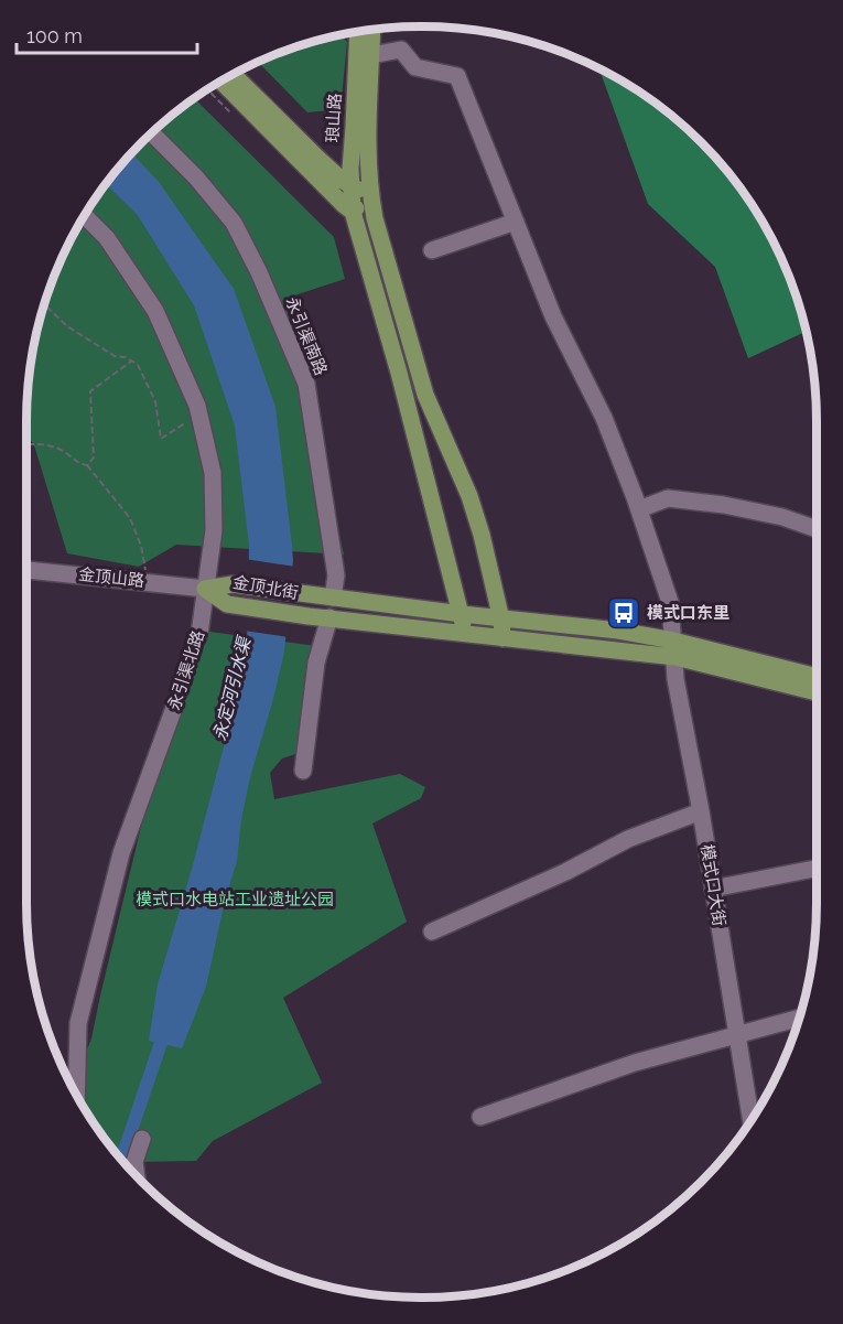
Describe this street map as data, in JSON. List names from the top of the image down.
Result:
{
  "streets": {
    "main road": ["琅山路", "金顶北街"],
    "street": [
      "永引渠南路",
      "金顶山路",
      "永引渠北路",
      "模式口大街"
    ]
  },
  "crossings": [
    ["永引渠南路", "金顶北街"],
    ["金顶山路", "金顶北街"],
    ["金顶山路", "永引渠北路"],
    ["金顶北街", "永引渠北路"],
    ["金顶北街", "模式口大街"]
  ],
  "water": ["永定河引水渠"],
  "parks": ["模式口水电站工业遗址公园"],
  "places": {
    "bus stop": ["模式口东里"]
  },
  "scale_bar": "100 m"
}
